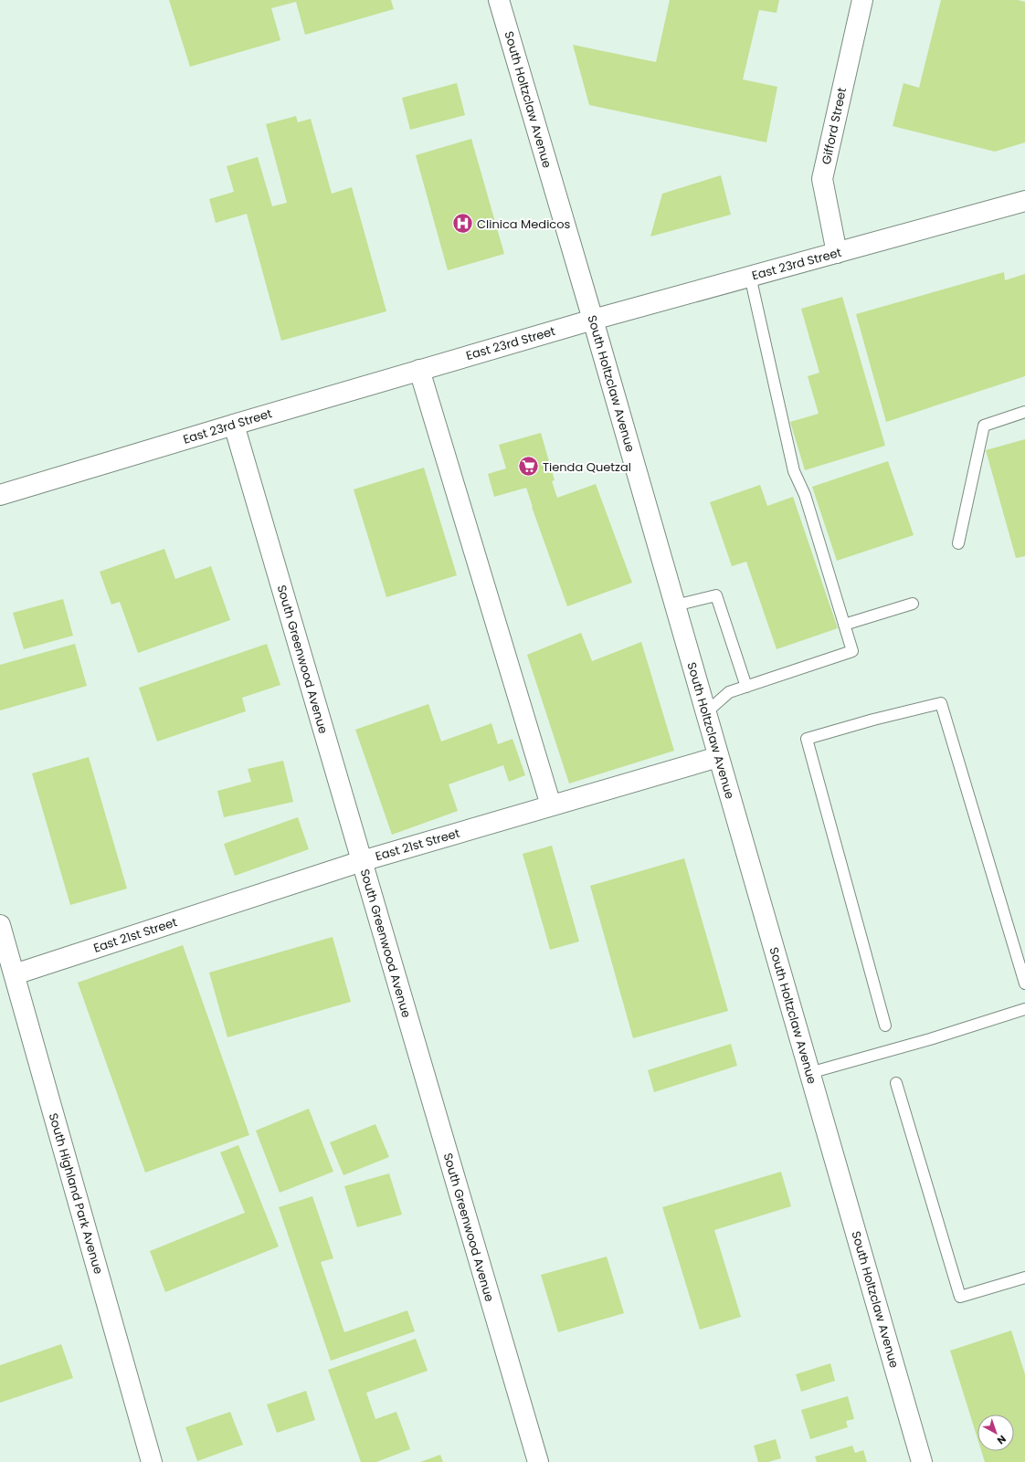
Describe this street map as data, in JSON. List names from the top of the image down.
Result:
{
  "streets": {
    "street": [
      "South Holtzclaw Avenue",
      "Gifford Street",
      "East 23rd Street",
      "South Greenwood Avenue",
      "East 21st Street",
      "South Highland Park Avenue"
    ]
  },
  "crossings": [
    ["South Holtzclaw Avenue", "East 23rd Street"],
    ["South Holtzclaw Avenue", "East 21st Street"],
    ["Gifford Street", "East 23rd Street"],
    ["East 23rd Street", "South Greenwood Avenue"],
    ["South Greenwood Avenue", "East 21st Street"],
    ["East 21st Street", "South Highland Park Avenue"]
  ],
  "places": {
    "hospital": ["Clinica Medicos"],
    "supermarket": ["Tienda Quetzal"]
  },
  "north": "bottom right"
}
